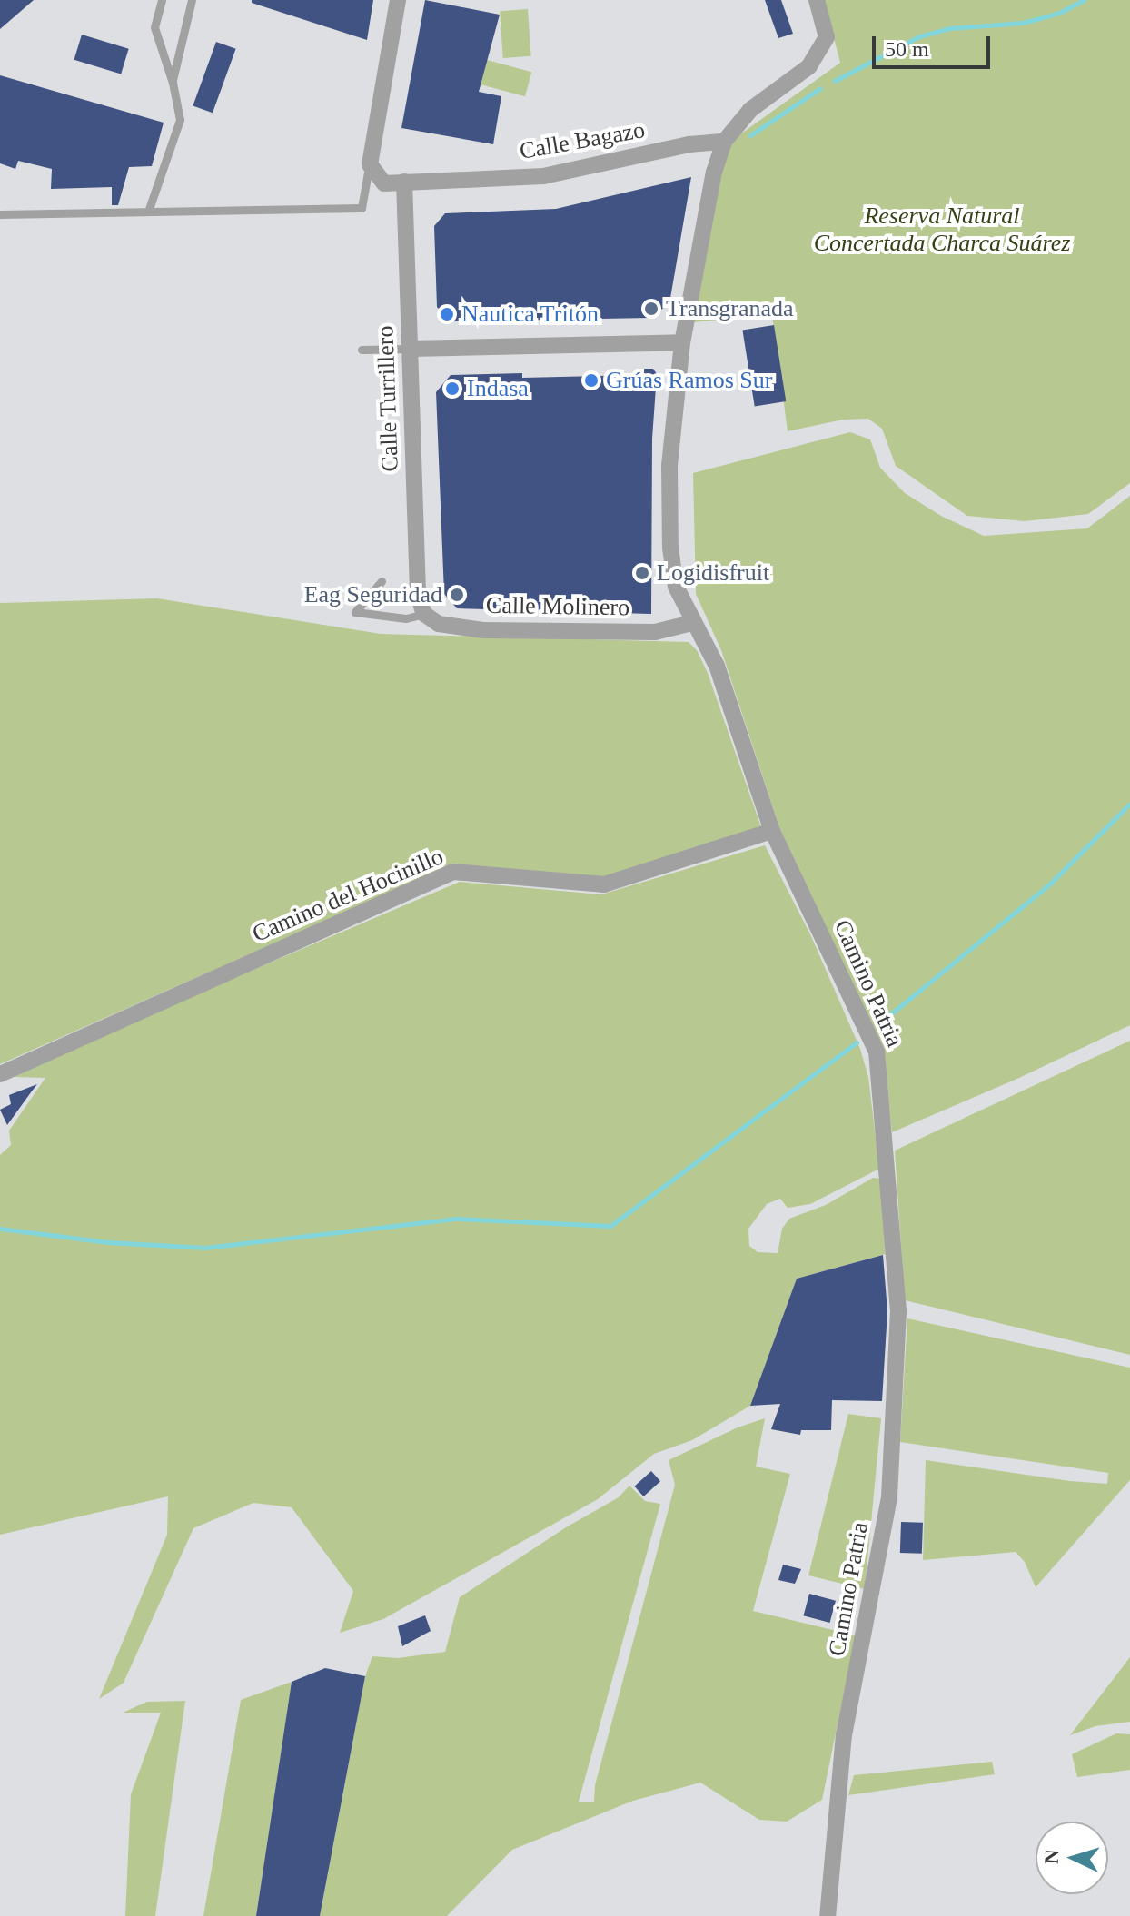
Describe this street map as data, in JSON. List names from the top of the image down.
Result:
{
  "streets": {
    "street": [
      "Calle Bagazo",
      "Calle Turrillero",
      "Calle Molinero",
      "Camino del Hocinillo",
      "Camino Patria"
    ]
  },
  "crossings": [
    ["Calle Bagazo", "Calle Turrillero"],
    ["Calle Bagazo", "Camino Patria"],
    ["Calle Turrillero", "Calle Molinero"],
    ["Calle Molinero", "Camino Patria"],
    ["Camino del Hocinillo", "Camino Patria"]
  ],
  "parks": ["Reserva Natural Concertada Charca Suárez"],
  "places": [
    "Transgranada",
    "Nautica Tritón",
    "Grúas Ramos Sur",
    "Indasa",
    "Logidisfruit",
    "Eag Seguridad"
  ],
  "scale_bar": "50 m",
  "north": "left"
}
